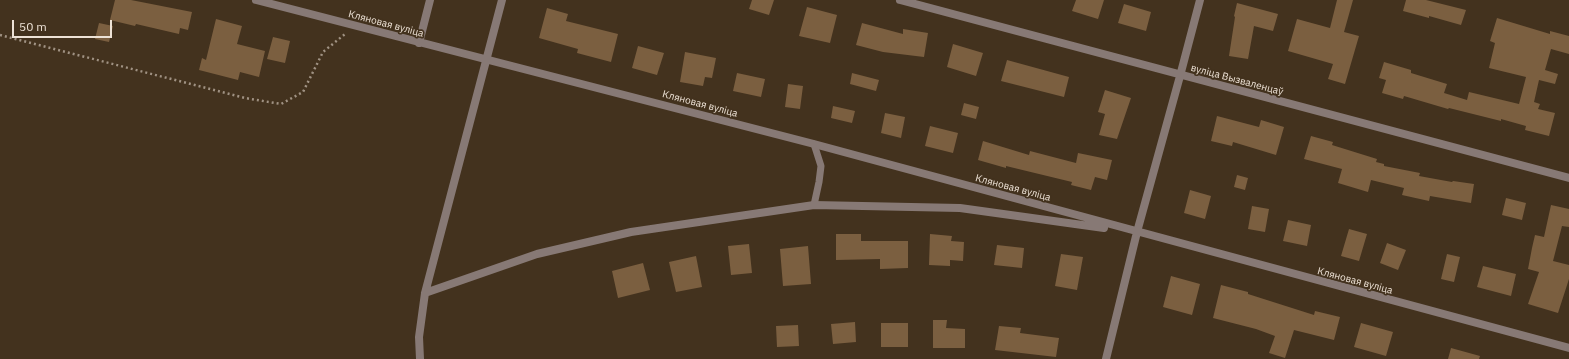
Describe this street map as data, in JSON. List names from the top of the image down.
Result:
{
  "streets": {
    "street": ["Кляновая вуліца", "вуліца Вызваленцаў"]
  },
  "scale_bar": "50 m"
}
